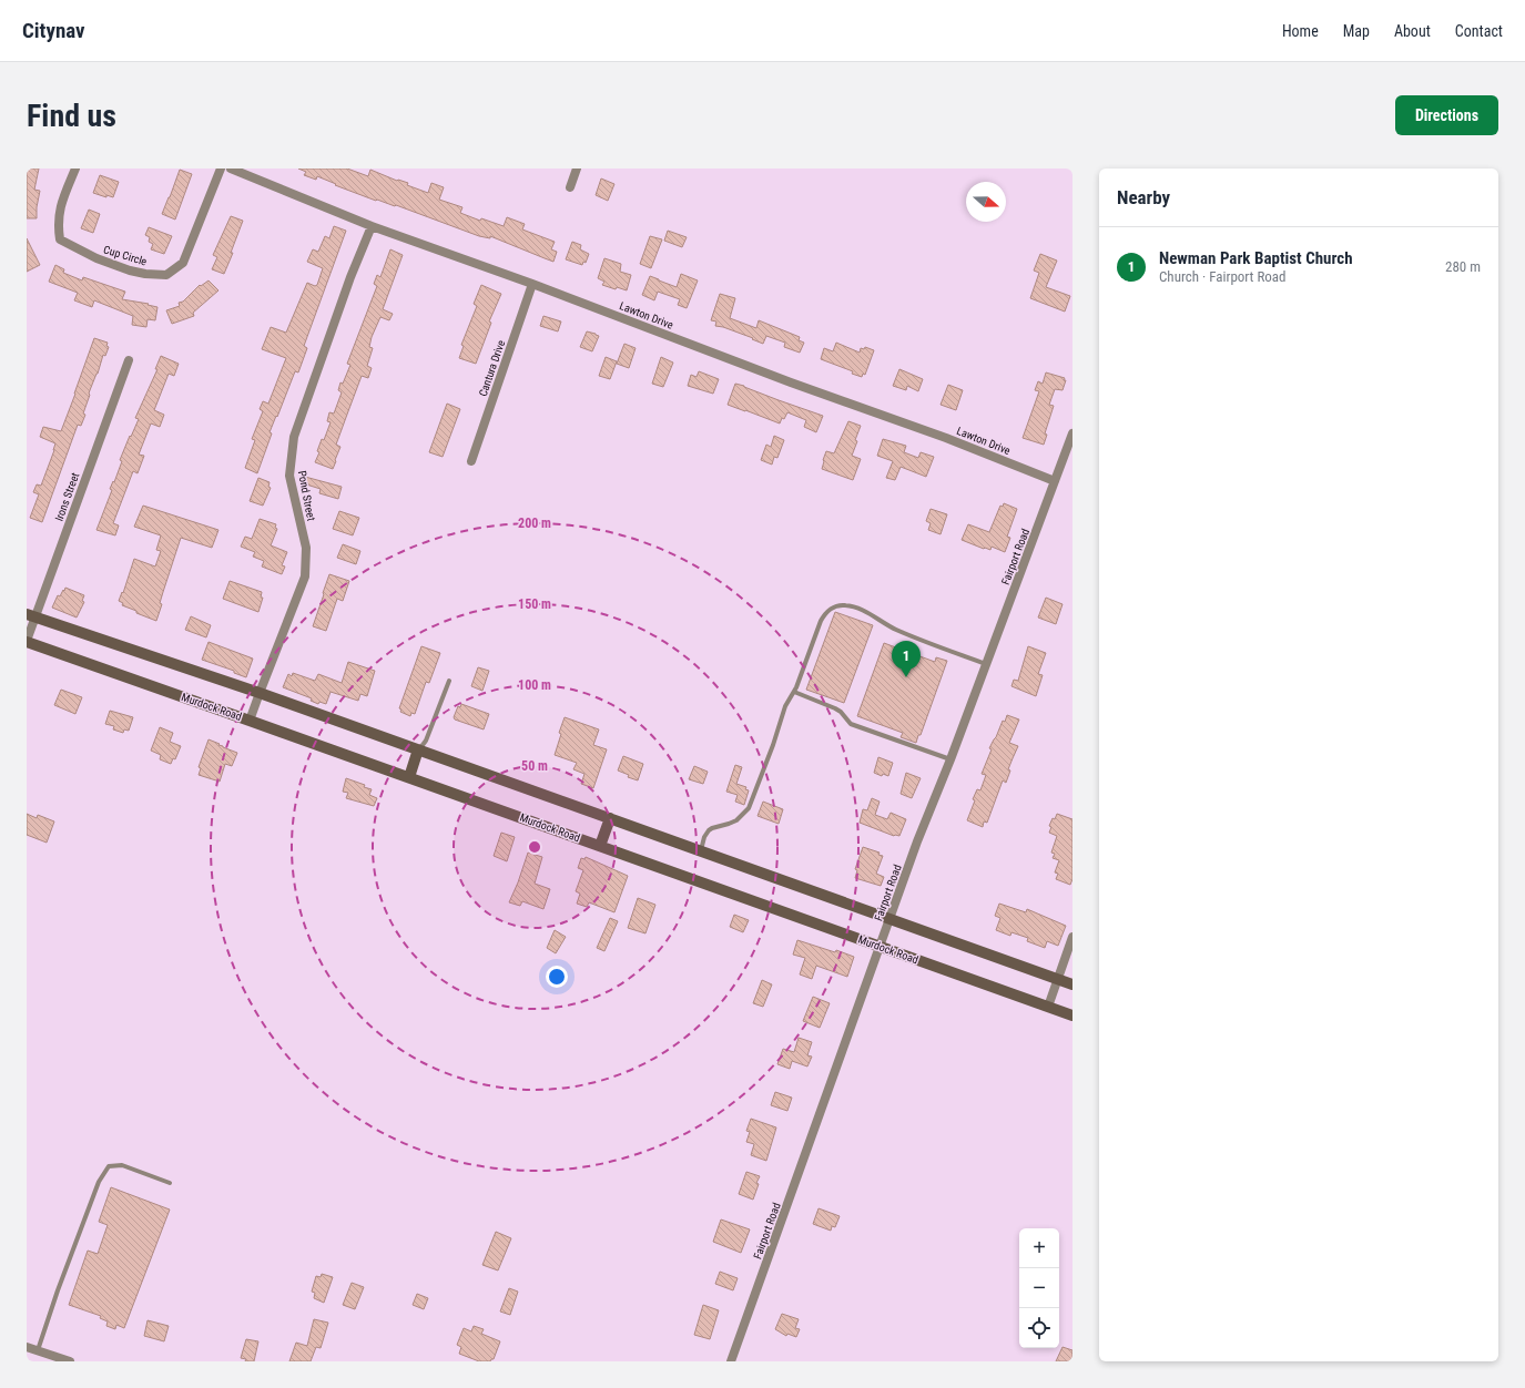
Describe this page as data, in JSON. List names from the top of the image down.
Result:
{
  "streets": {
    "main road": ["Murdock Road"],
    "street": [
      "Cup Circle",
      "Lawton Drive",
      "Cantura Drive",
      "Pond Street",
      "Irons Street",
      "Fairport Road"
    ]
  },
  "crossings": [
    ["Lawton Drive", "Cantura Drive"],
    ["Lawton Drive", "Pond Street"],
    ["Lawton Drive", "Fairport Road"],
    ["Pond Street", "Murdock Road"],
    ["Irons Street", "Murdock Road"],
    ["Fairport Road", "Murdock Road"]
  ],
  "north": "right",
  "page": {
    "header": "Citynav",
    "nav": [
      "Home",
      "Map",
      "About",
      "Contact"
    ],
    "buttons": "Directions",
    "title": "Find us",
    "heading": "Nearby",
    "list": [
      {
        "mark": "1",
        "name": "Newman Park Baptist Church",
        "note": "Church · Fairport Road",
        "value": "280 m"
      }
    ],
    "pins": "1",
    "map_buttons": ["+", "−"]
  },
  "rings": [
    "200 m",
    "150 m",
    "100 m",
    "50 m"
  ]
}
